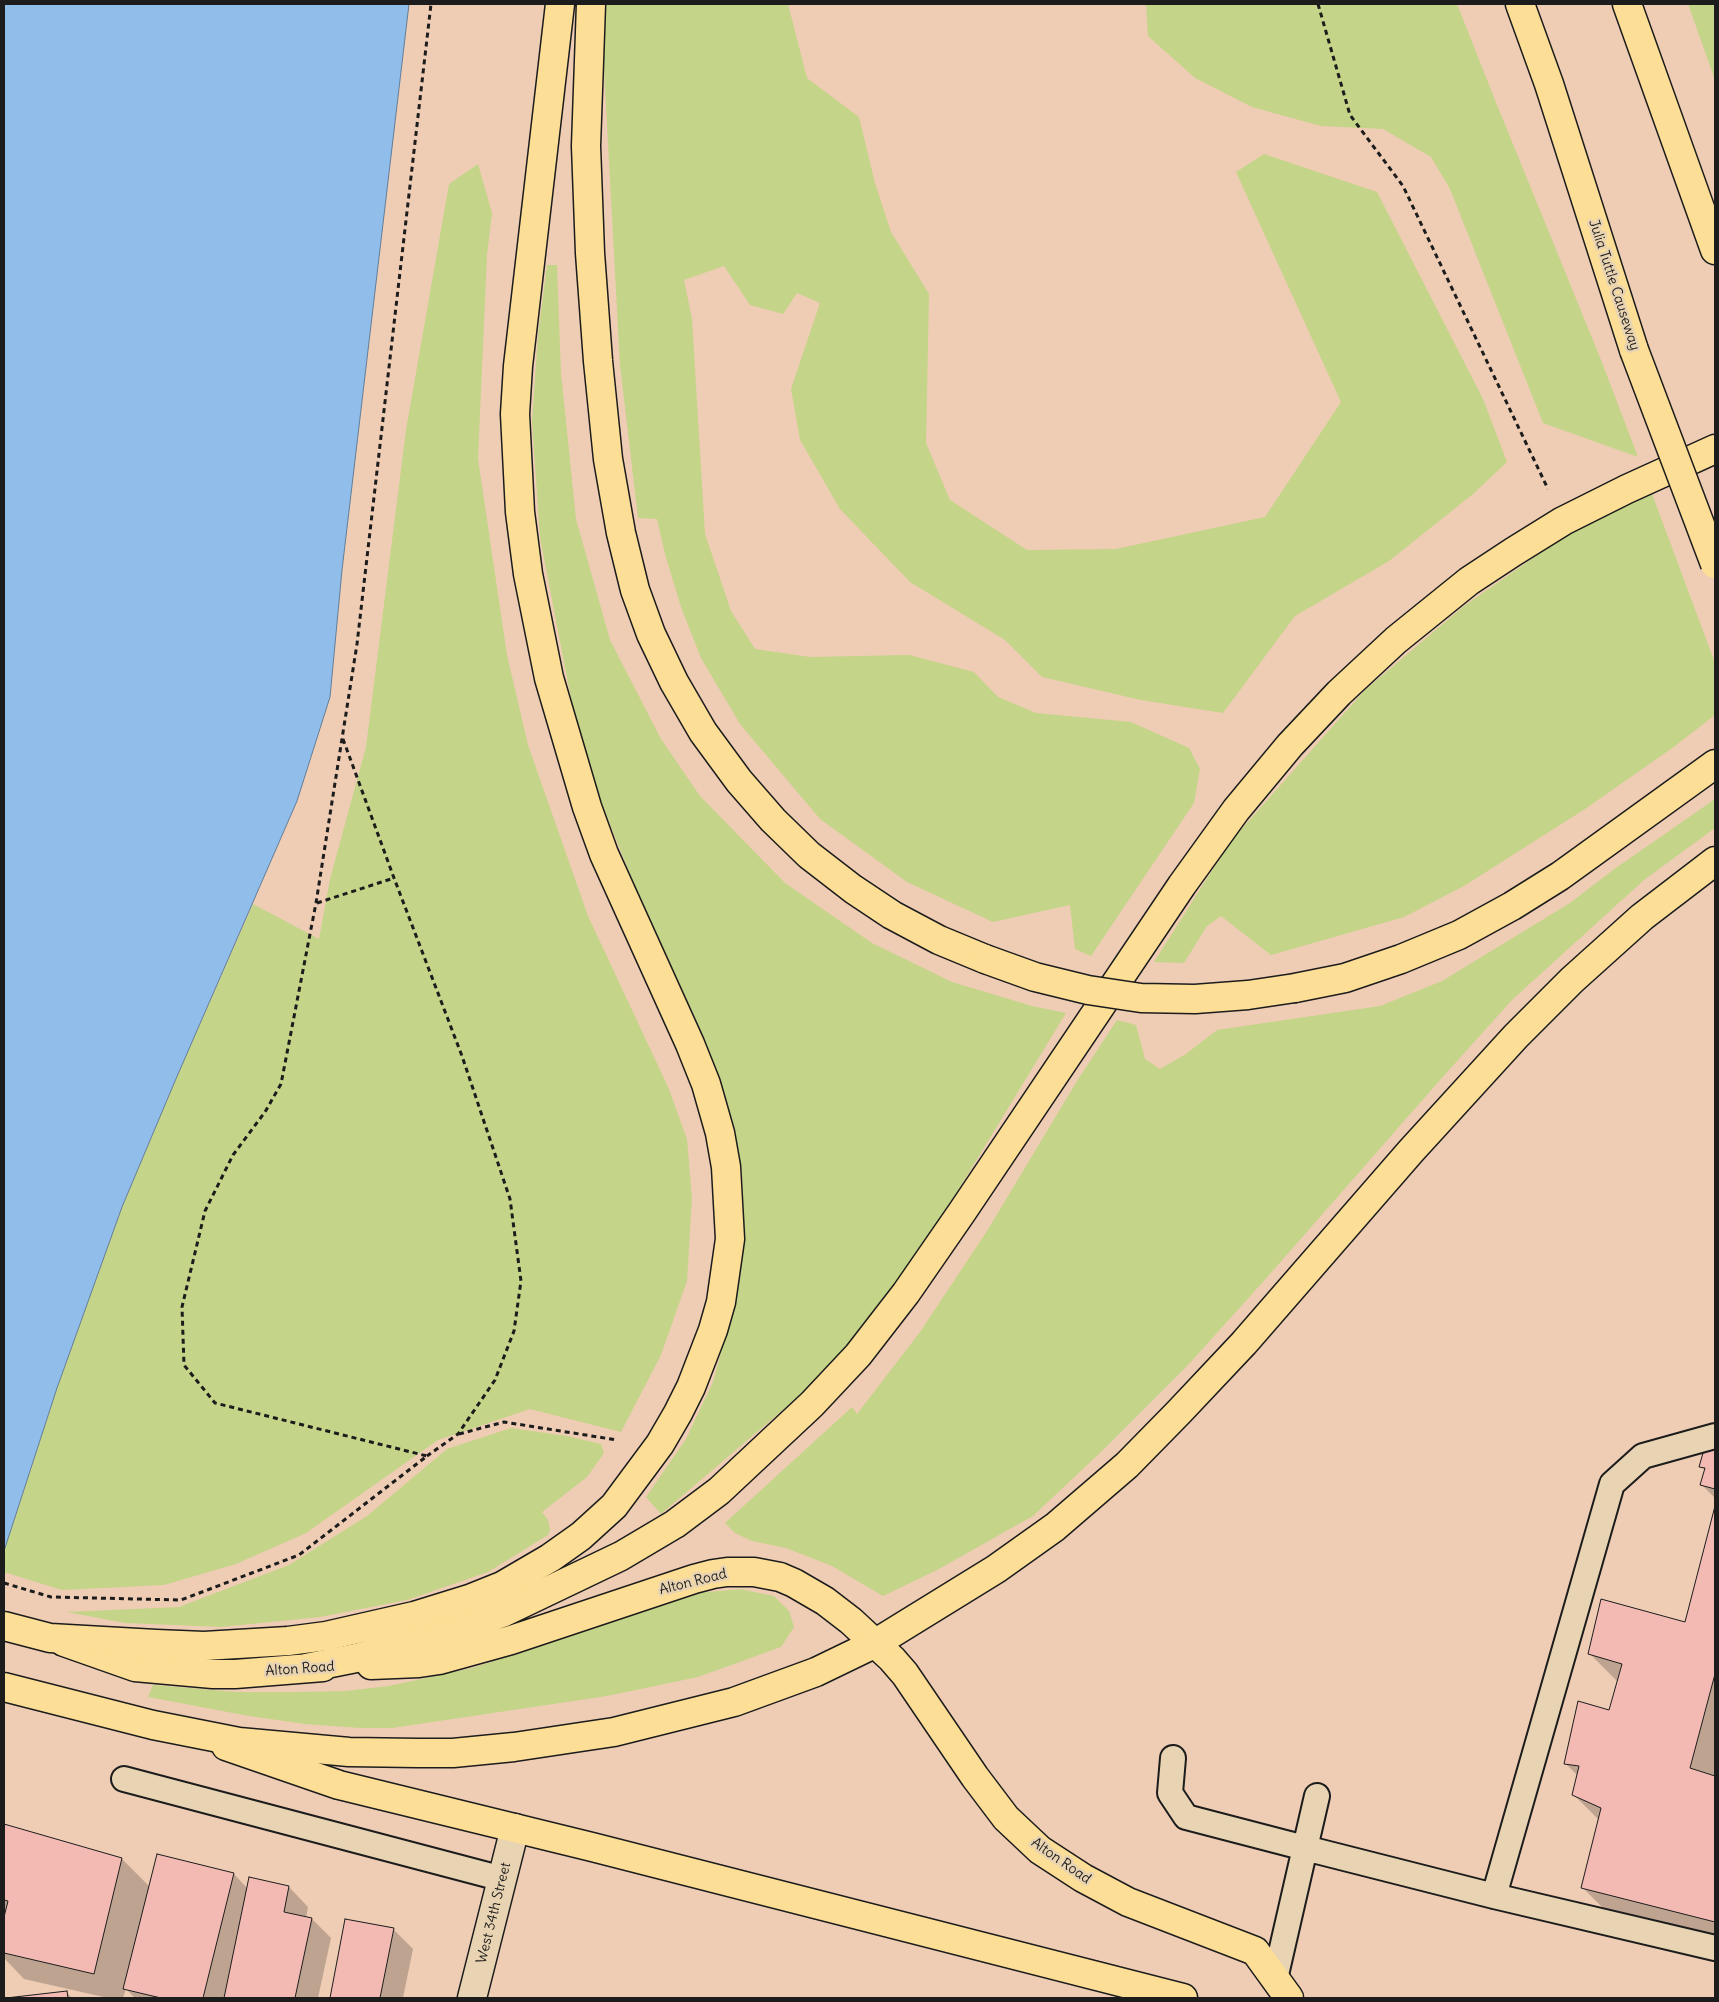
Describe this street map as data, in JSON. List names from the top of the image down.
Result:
{
  "streets": {
    "main road": ["Julia Tuttle Causeway", "Alton Road"],
    "street": ["West 34th Street"]
  }
}
